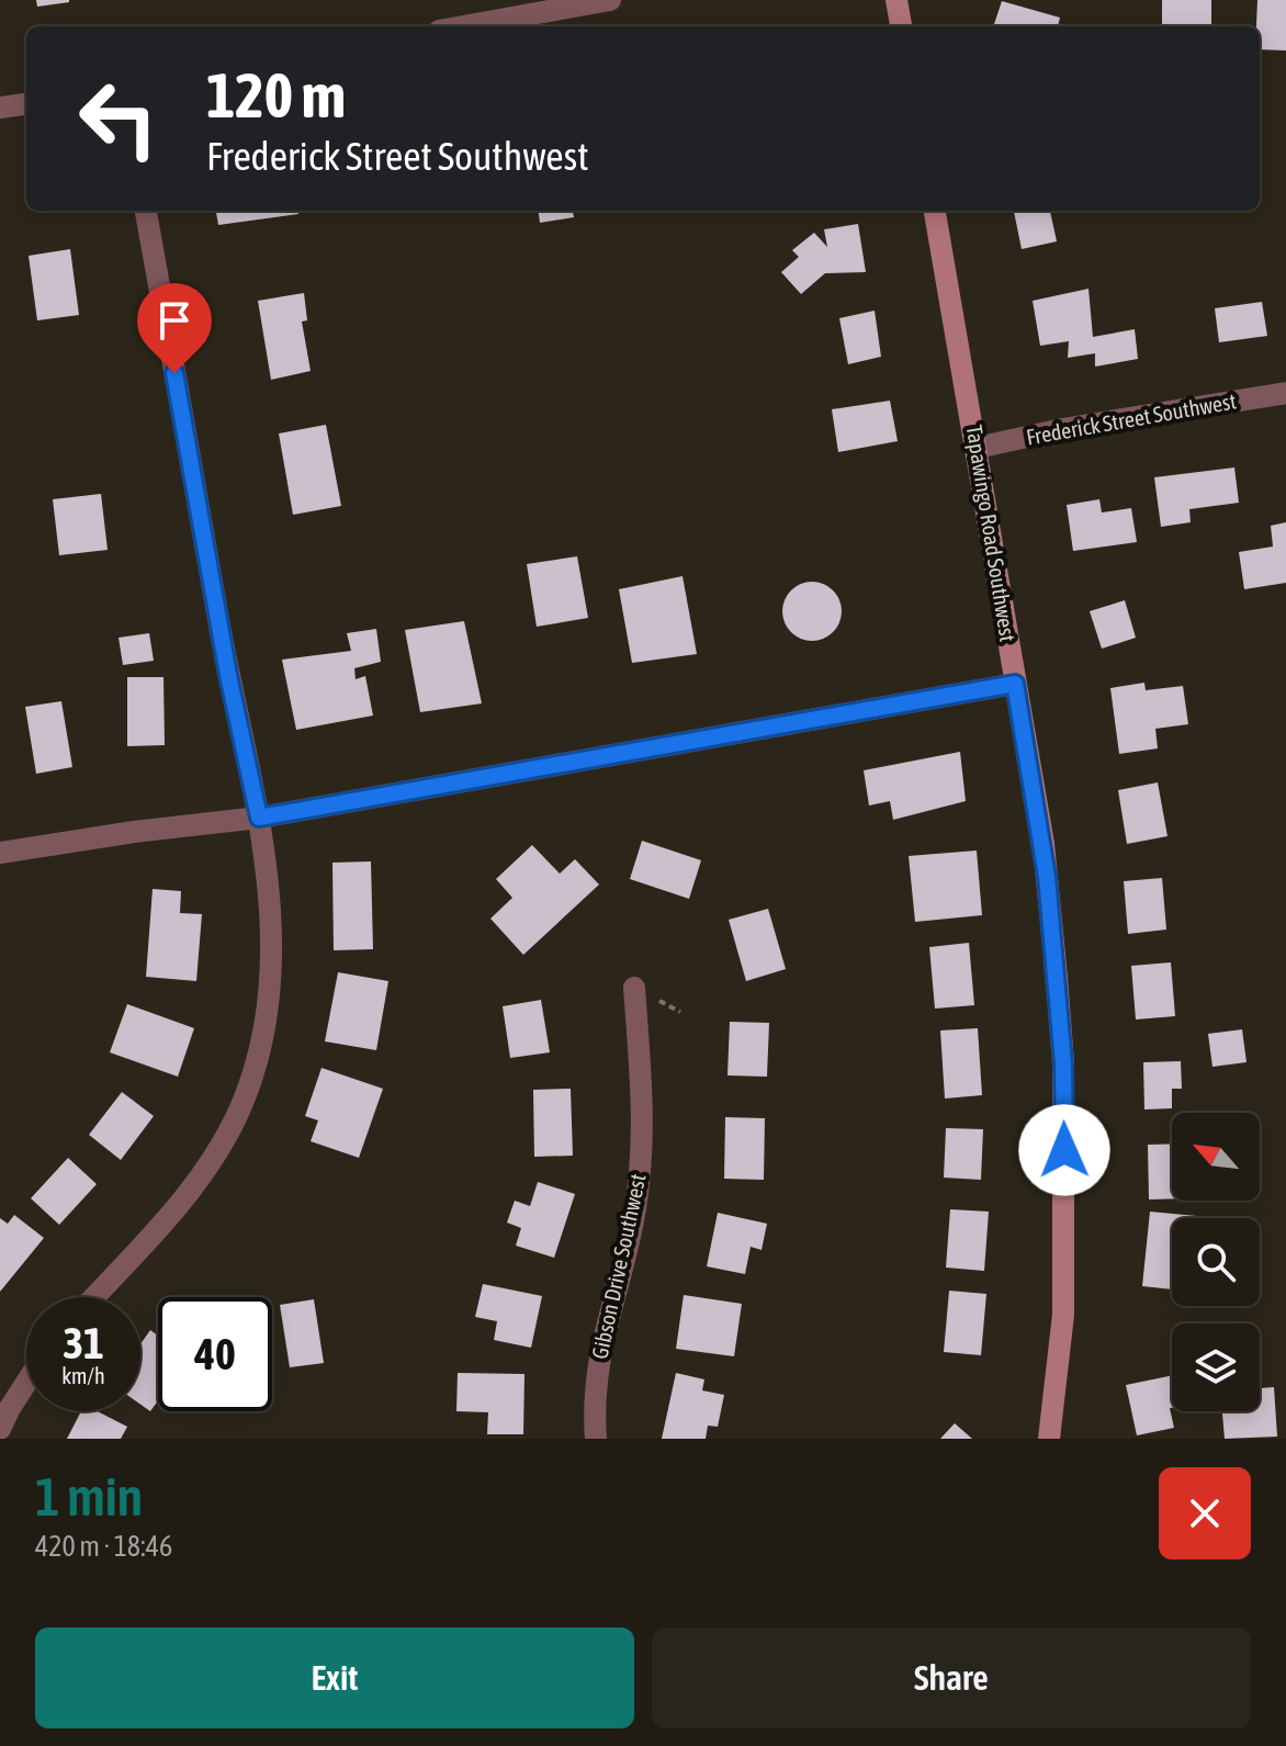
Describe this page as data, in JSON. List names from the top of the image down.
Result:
{
  "streets": {
    "street": ["Frederick Street Southwest", "Tapawingo Road Southwest", "Gibson Drive Southwest"]
  },
  "crossings": [
    ["Frederick Street Southwest", "Tapawingo Road Southwest"]
  ],
  "north": "top left",
  "page": {
    "turn": ["120 m", "Frederick Street Southwest"],
    "speed": "31 km/h",
    "limit": "40",
    "heading": ["1 min", "420 m · 18:46"],
    "buttons": ["Exit", "Share"]
  }
}
